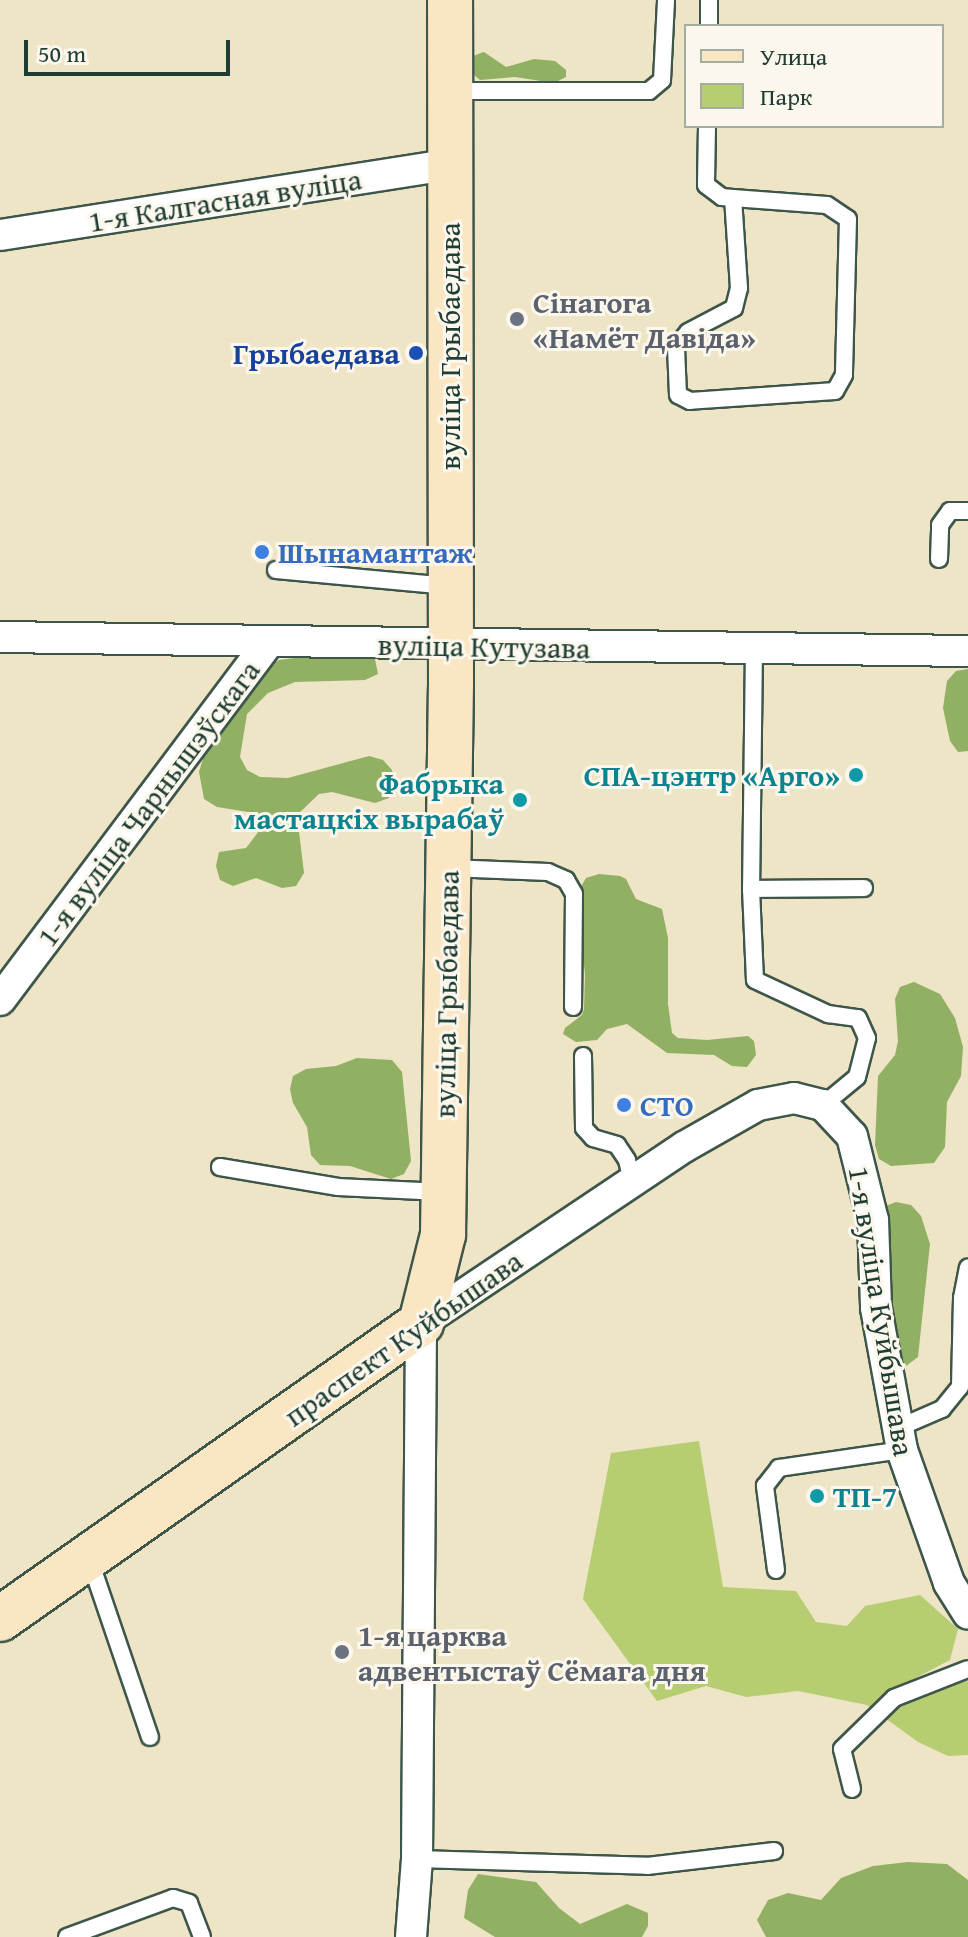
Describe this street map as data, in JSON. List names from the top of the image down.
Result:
{
  "streets": {
    "street": [
      "1-я Калгасная вуліца",
      "вуліца Грыбаедава",
      "вуліца Кутузава",
      "1-я вуліца Чарнышэўскага",
      "1-я вуліца Куйбышава",
      "праспект Куйбышава"
    ]
  },
  "crossings": [
    ["1-я Калгасная вуліца", "вуліца Грыбаедава"],
    ["вуліца Грыбаедава", "вуліца Кутузава"],
    ["вуліца Грыбаедава", "праспект Куйбышава"],
    ["вуліца Кутузава", "1-я вуліца Чарнышэўскага"],
    ["1-я вуліца Куйбышава", "праспект Куйбышава"]
  ],
  "places": [
    "Сінагога «Намёт Давіда»",
    "Грыбаедава",
    "Шынамантаж",
    "СПА-цэнтр «Арго»",
    "Фабрыка мастацкіх вырабаў",
    "СТО",
    "ТП-7",
    "1-я царква адвентыстаў Сёмага дня"
  ],
  "legend": ["Улица", "Парк"],
  "scale_bar": "50 m"
}
